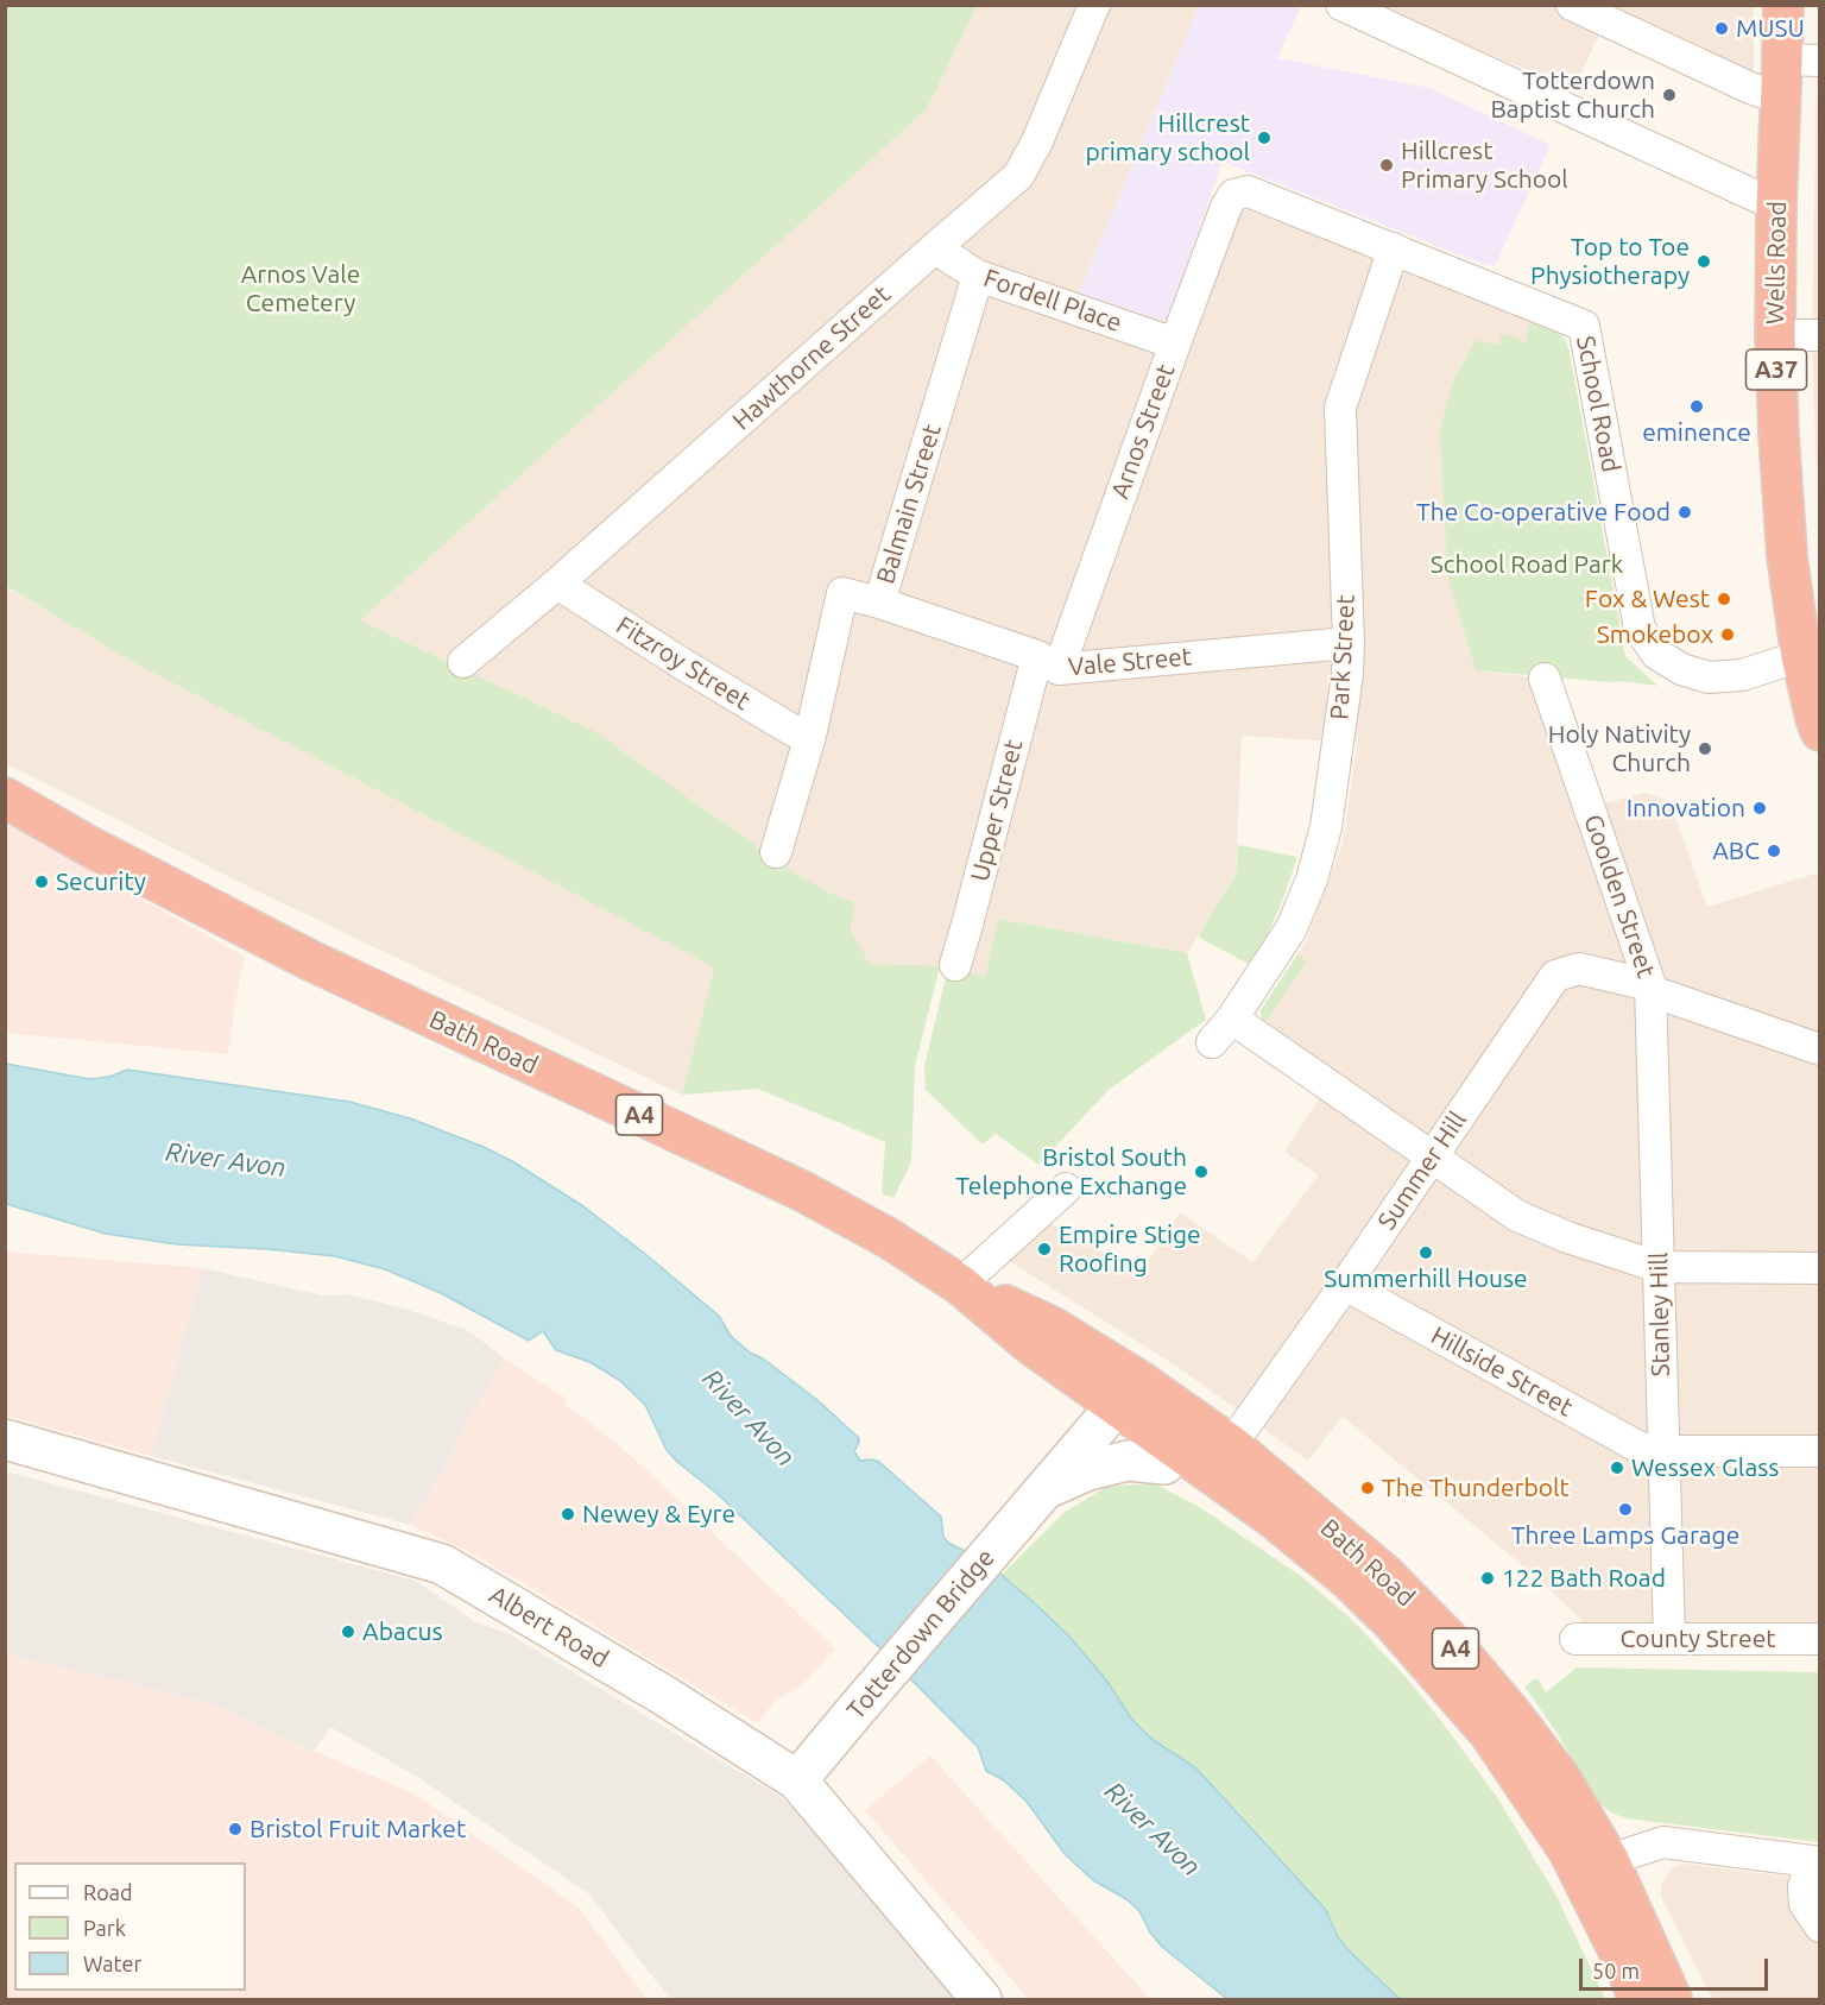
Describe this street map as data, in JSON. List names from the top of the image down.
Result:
{
  "streets": {
    "highway": [
      "Wells Road",
      "A37",
      "Bath Road",
      "A4"
    ],
    "street": [
      "Fordell Place",
      "Hawthorne Street",
      "School Road",
      "Arnos Street",
      "Balmain Street",
      "Park Street",
      "Vale Street",
      "Fitzroy Street",
      "Upper Street",
      "Goolden Street",
      "Summer Hill",
      "Stanley Hill",
      "Hillside Street",
      "Albert Road",
      "Totterdown Bridge",
      "County Street"
    ]
  },
  "crossings": [
    ["Wells Road", "School Road"],
    ["Fordell Place", "Hawthorne Street"],
    ["Fordell Place", "Arnos Street"],
    ["Fordell Place", "Balmain Street"],
    ["Hawthorne Street", "Fitzroy Street"],
    ["School Road", "Arnos Street"],
    ["School Road", "Park Street"],
    ["Arnos Street", "Vale Street"],
    ["Arnos Street", "Upper Street"],
    ["Balmain Street", "Vale Street"],
    ["Balmain Street", "Fitzroy Street"],
    ["Park Street", "Vale Street"],
    ["Vale Street", "Upper Street"],
    ["Goolden Street", "Summer Hill"],
    ["Goolden Street", "Stanley Hill"],
    ["Bath Road", "Summer Hill"],
    ["Bath Road", "Totterdown Bridge"],
    ["Summer Hill", "Stanley Hill"],
    ["Summer Hill", "Hillside Street"],
    ["Stanley Hill", "Hillside Street"],
    ["Stanley Hill", "County Street"],
    ["Albert Road", "Totterdown Bridge"]
  ],
  "water": ["River Avon"],
  "parks": ["Arnos Vale Cemetery", "School Road Park"],
  "places": [
    "MUSU",
    "Totterdown Baptist Church",
    "Hillcrest primary school",
    "Hillcrest Primary School",
    "Top to Toe Physiotherapy",
    "eminence",
    "The Co-operative Food",
    "Fox & West",
    "Smokebox",
    "Holy Nativity Church",
    "Innovation",
    "ABC",
    "Security",
    "Bristol South Telephone Exchange",
    "Empire Stige Roofing",
    "Summerhill House",
    "Wessex Glass",
    "The Thunderbolt",
    "Three Lamps Garage",
    "Newey & Eyre",
    "122 Bath Road",
    "Abacus",
    "Bristol Fruit Market"
  ],
  "legend": ["Road", "Park", "Water"],
  "scale_bar": "50 m"
}
